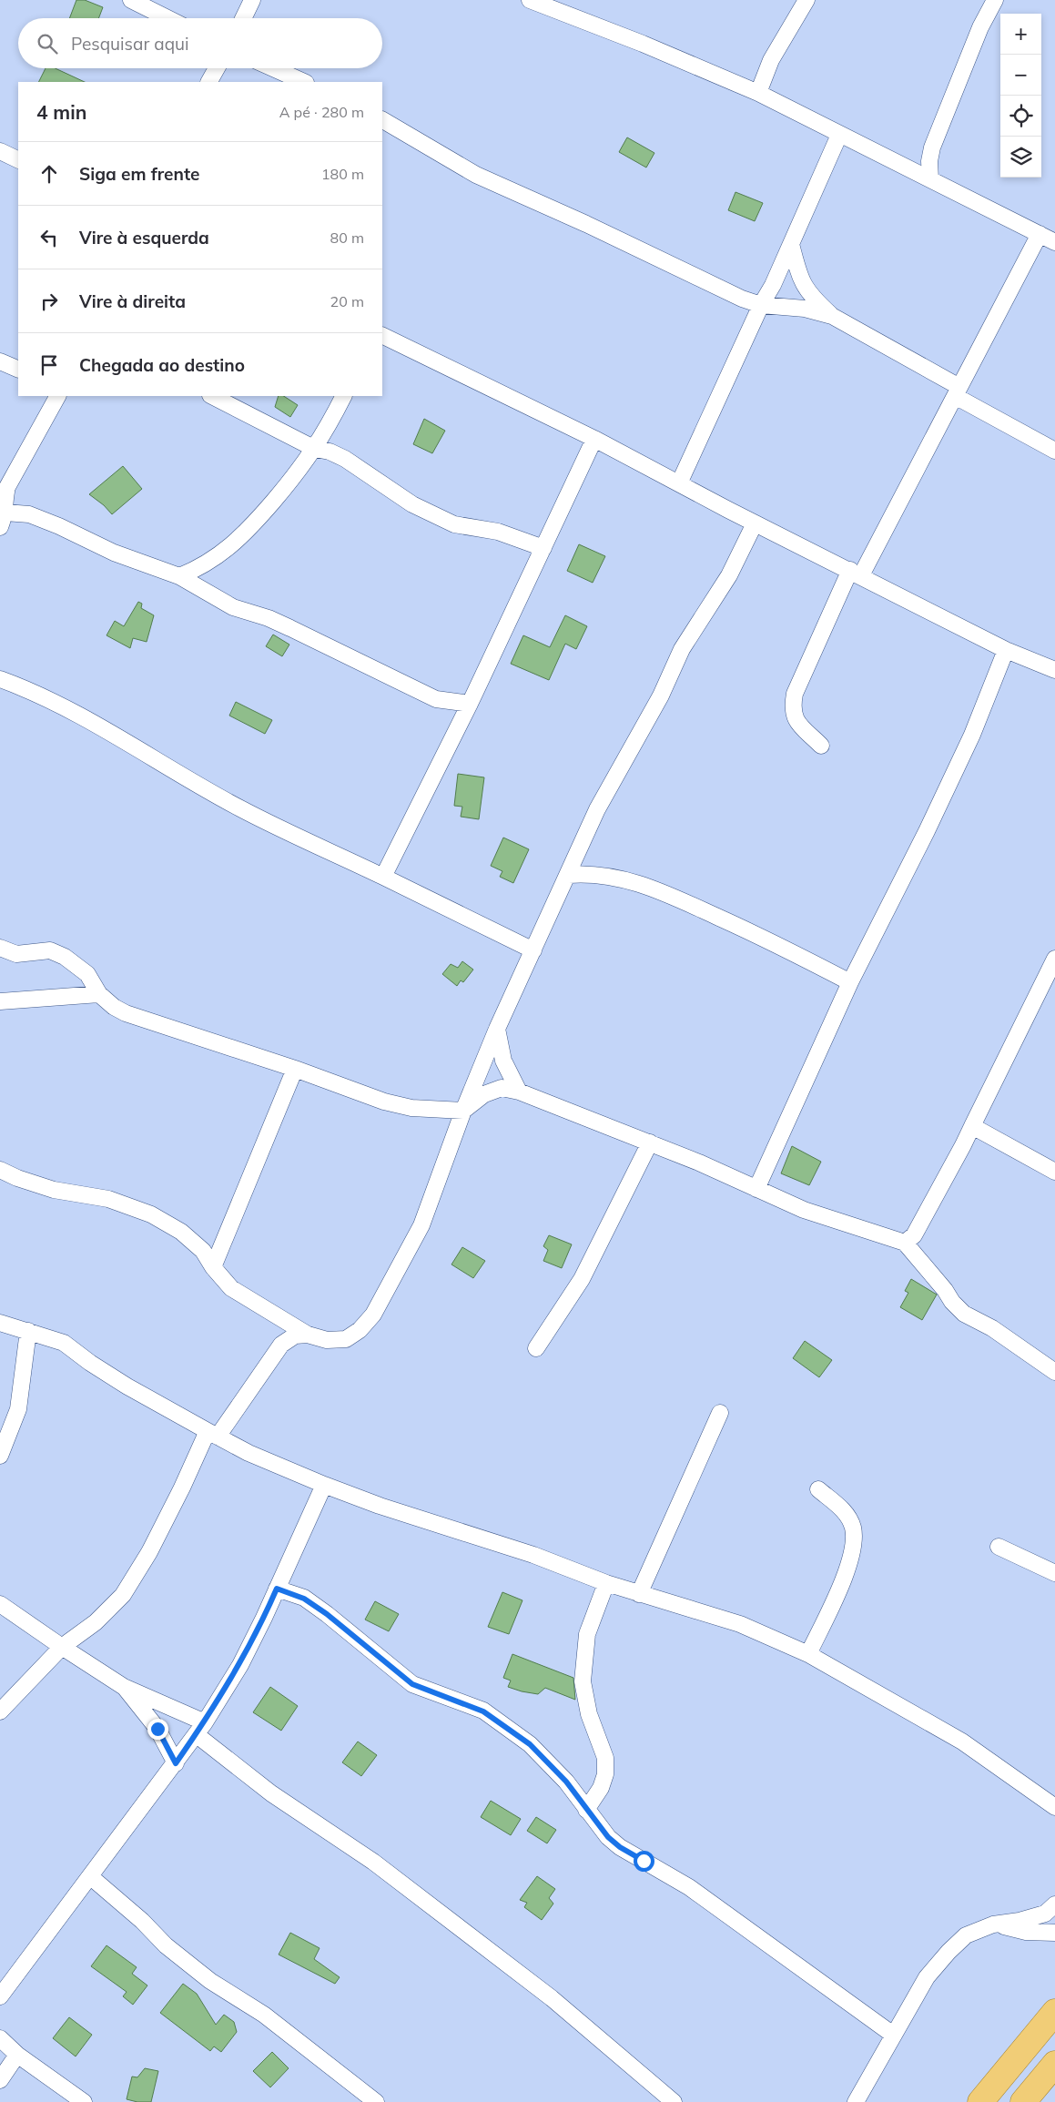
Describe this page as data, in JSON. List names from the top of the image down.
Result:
{
  "page": {
    "map_buttons": ["+", "−"],
    "search": "Pesquisar aqui",
    "heading": ["4 min", "A pé · 280 m"],
    "list": [
      ["Siga em frente", "180 m"],
      ["Vire à esquerda", "80 m"],
      ["Vire à direita", "20 m"],
      "Chegada ao destino"
    ]
  }
}
